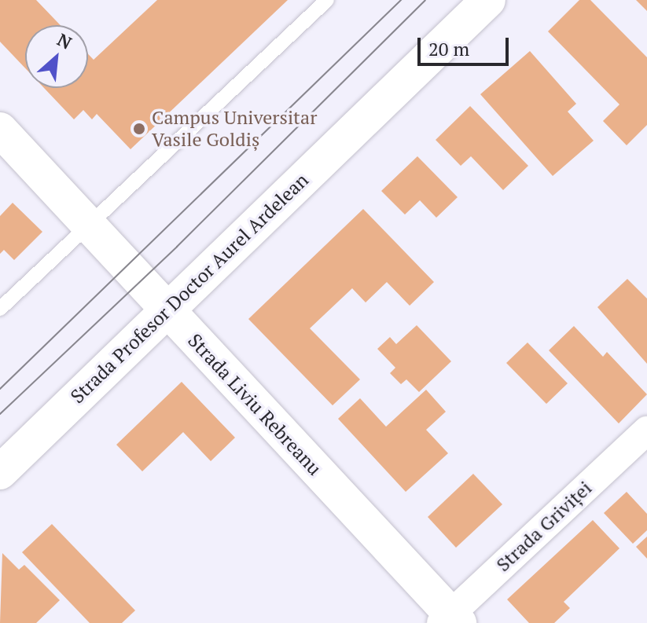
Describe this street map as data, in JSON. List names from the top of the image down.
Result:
{
  "streets": {
    "main road": ["Strada Profesor Doctor Aurel Ardelean", "Strada Liviu Rebreanu"],
    "street": ["Strada Griviței"]
  },
  "crossings": [
    ["Strada Profesor Doctor Aurel Ardelean", "Strada Liviu Rebreanu"],
    ["Strada Liviu Rebreanu", "Strada Griviței"]
  ],
  "places": ["Campus Universitar Vasile Goldiș"],
  "scale_bar": "20 m",
  "north": "top right"
}
